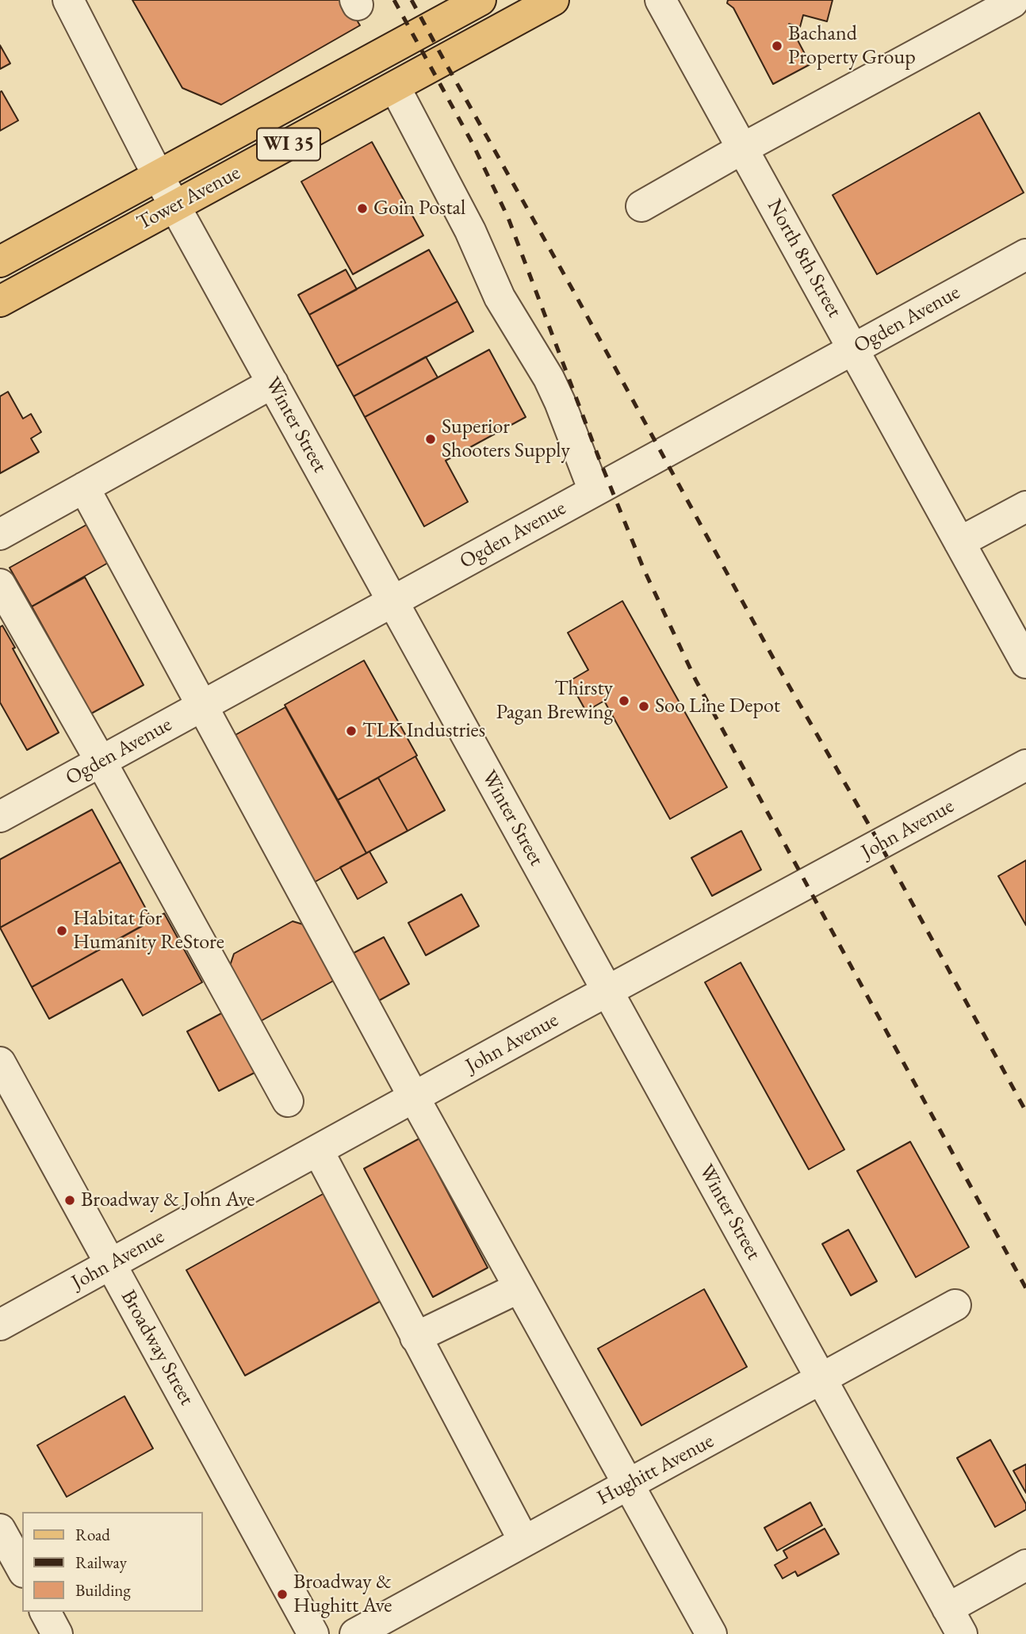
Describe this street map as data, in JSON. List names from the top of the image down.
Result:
{
  "streets": {
    "main road": ["WI 35", "Tower Avenue"],
    "street": [
      "North 8th Street",
      "Ogden Avenue",
      "Winter Street",
      "John Avenue",
      "Broadway Street",
      "Hughitt Avenue"
    ]
  },
  "crossings": [
    ["Tower Avenue", "Winter Street"],
    ["North 8th Street", "Ogden Avenue"],
    ["Ogden Avenue", "Winter Street"],
    ["Winter Street", "John Avenue"],
    ["Winter Street", "Hughitt Avenue"],
    ["John Avenue", "Broadway Street"]
  ],
  "places": [
    "Bachand Property Group",
    "Goin Postal",
    "Superior Shooters Supply",
    "Thirsty Pagan Brewing",
    "Soo Line Depot",
    "TLK Industries",
    "Habitat for Humanity ReStore",
    "Broadway & John Ave",
    "Broadway & Hughitt Ave"
  ],
  "legend": ["Road", "Railway", "Building"]
}
